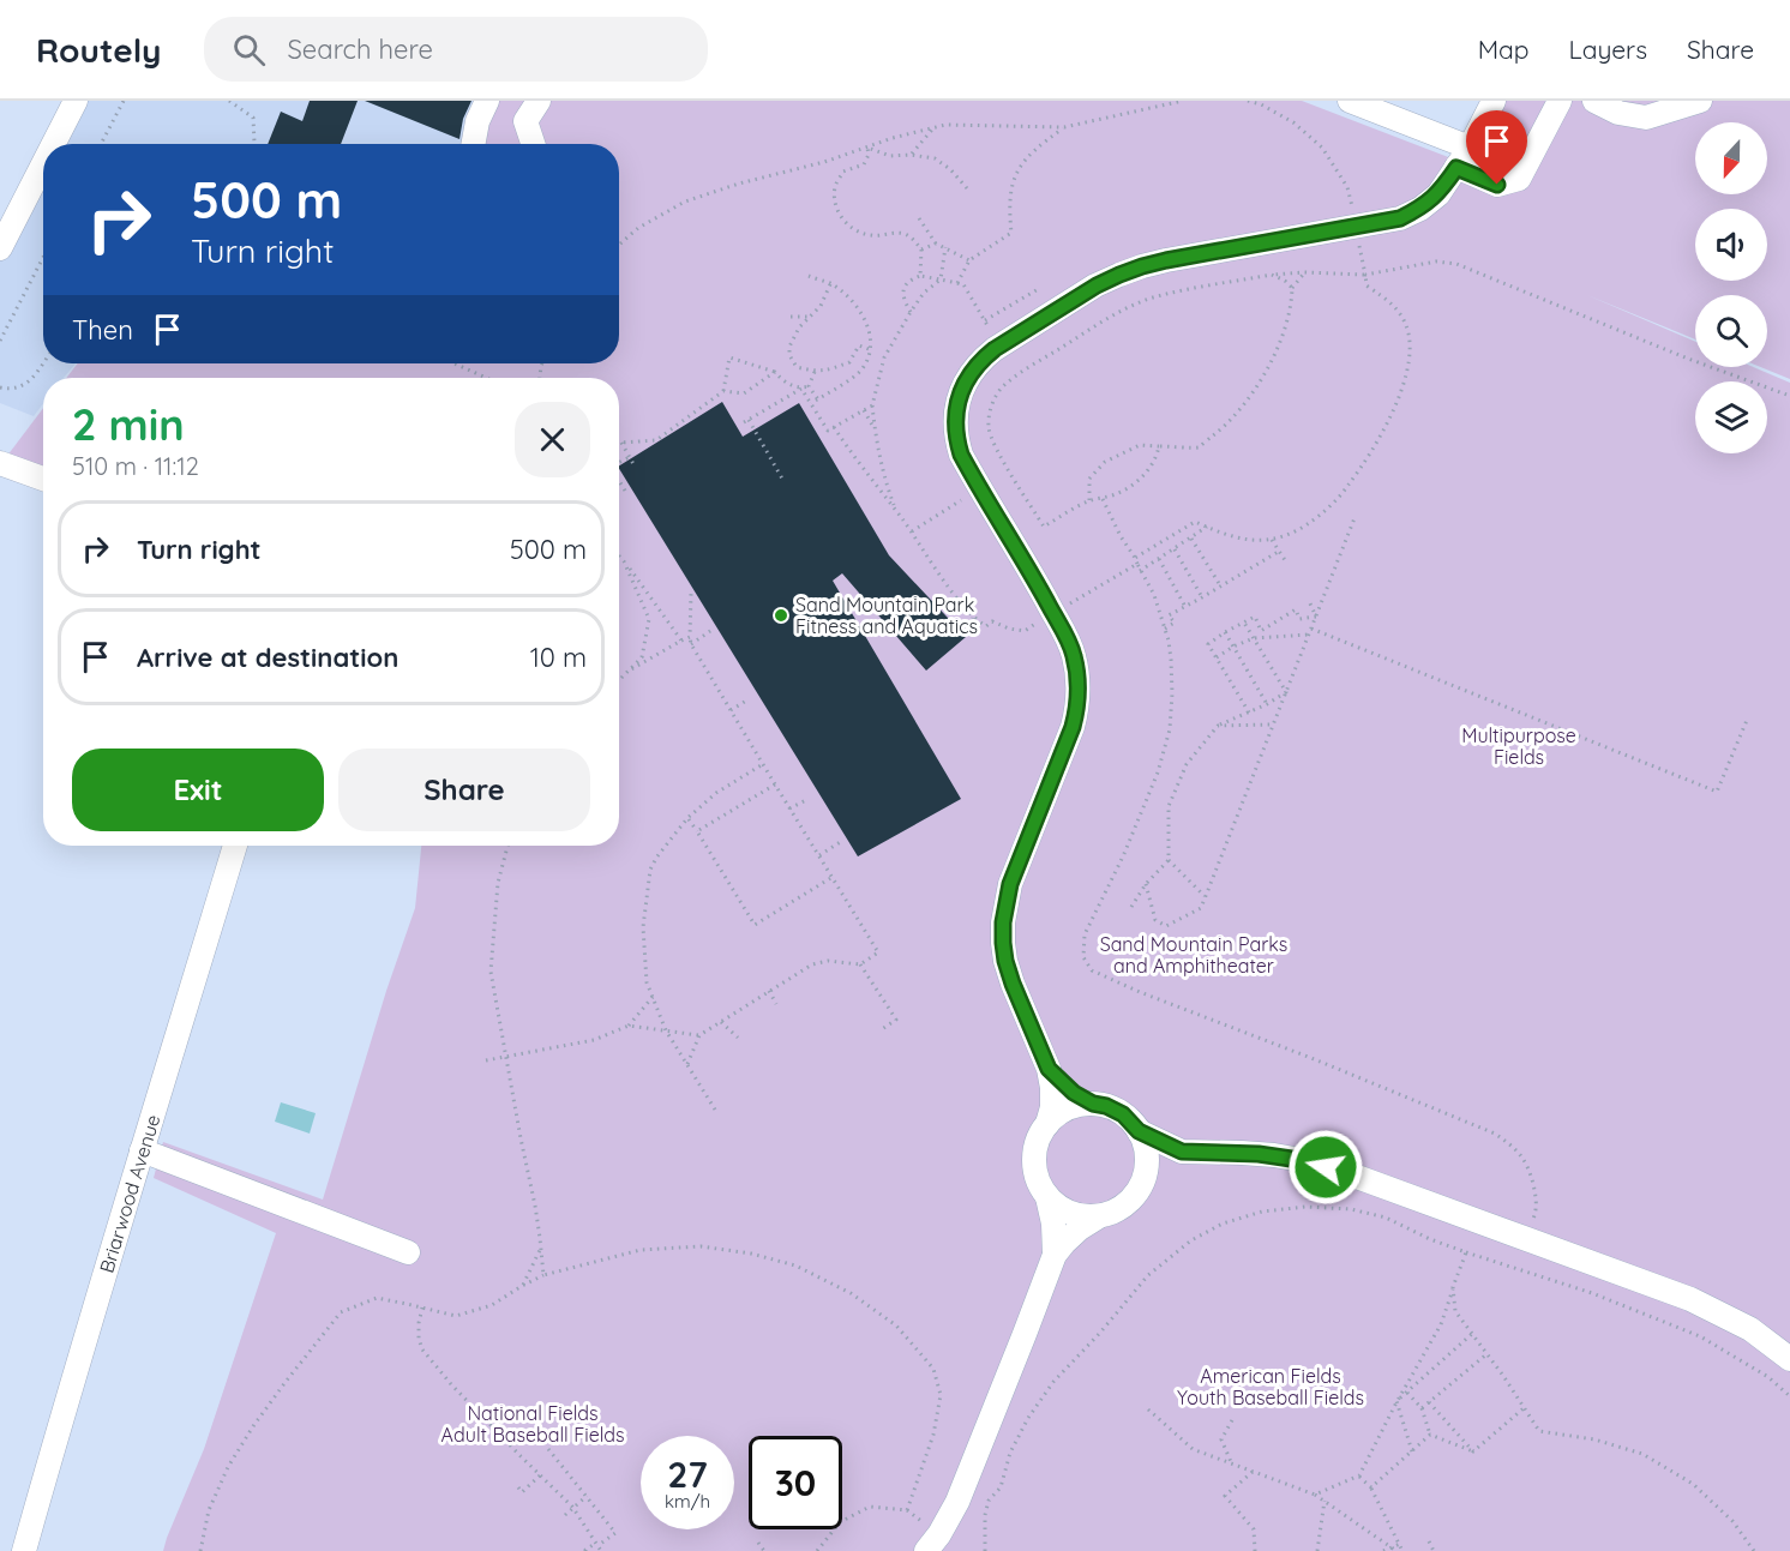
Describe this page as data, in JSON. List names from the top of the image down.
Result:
{
  "streets": {
    "street": ["Briarwood Avenue"]
  },
  "parks": [
    "Multipurpose Fields",
    "Sand Mountain Parks and Amphitheater",
    "American Fields Youth Baseball Fields",
    "National Fields Adult Baseball Fields"
  ],
  "places": ["Sand Mountain Park Fitness and Aquatics"],
  "north": "bottom",
  "page": {
    "header": "Routely",
    "search": "Search here",
    "nav": ["Map", "Layers", "Share"],
    "turn": ["500 m", "Turn right"],
    "then": "Then",
    "heading": ["2 min", "510 m · 11:12"],
    "list": [
      {
        "name": "Turn right",
        "value": "500 m"
      },
      {
        "name": "Arrive at destination",
        "value": "10 m"
      }
    ],
    "buttons": ["Exit", "Share"],
    "speed": "27 km/h",
    "limit": "30"
  }
}
